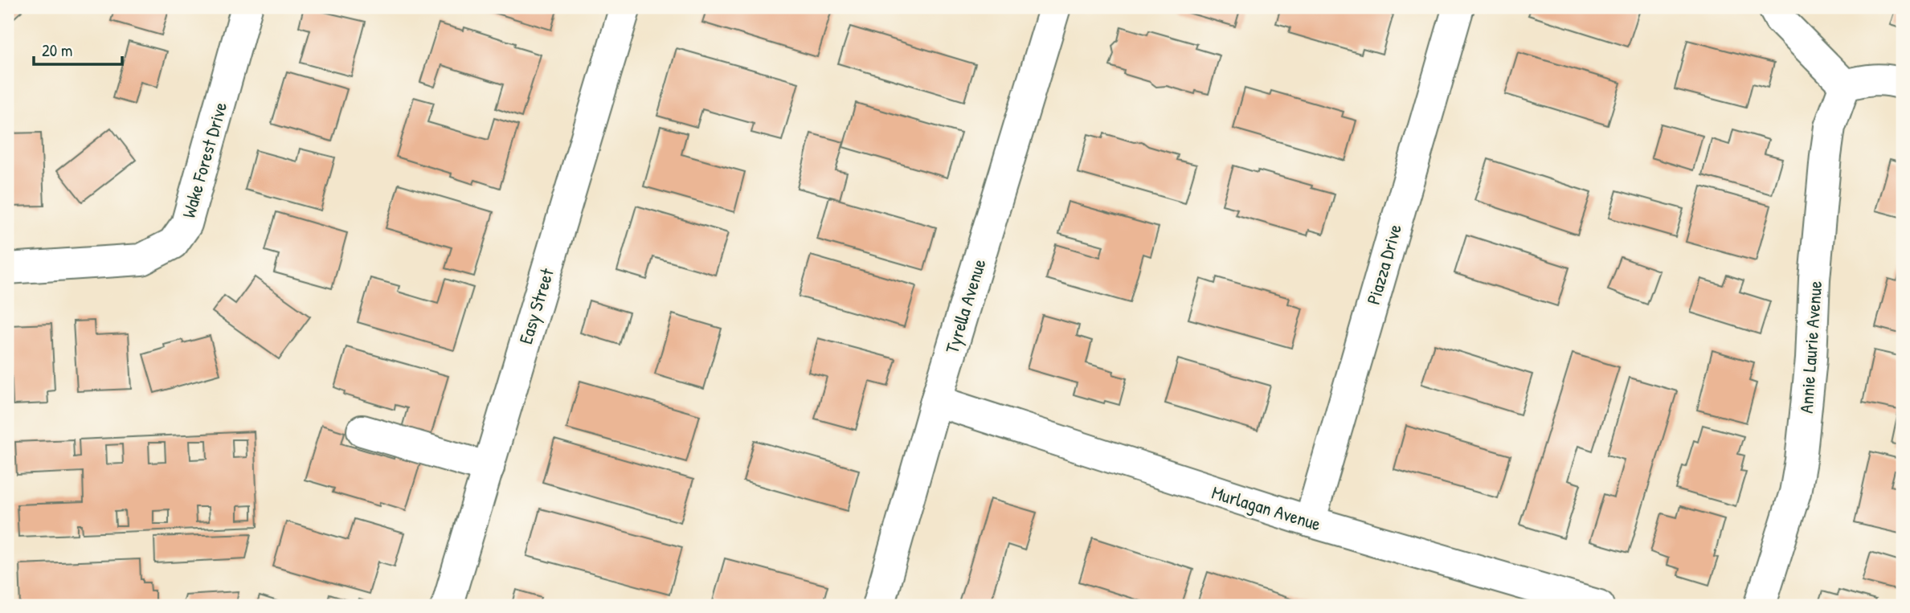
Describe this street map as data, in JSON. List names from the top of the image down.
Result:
{
  "streets": {
    "street": [
      "Wake Forest Drive",
      "Piazza Drive",
      "Easy Street",
      "Tyrella Avenue",
      "Annie Laurie Avenue",
      "Murlagan Avenue"
    ]
  },
  "crossings": [
    ["Piazza Drive", "Murlagan Avenue"],
    ["Tyrella Avenue", "Murlagan Avenue"]
  ],
  "scale_bar": "20 m"
}
